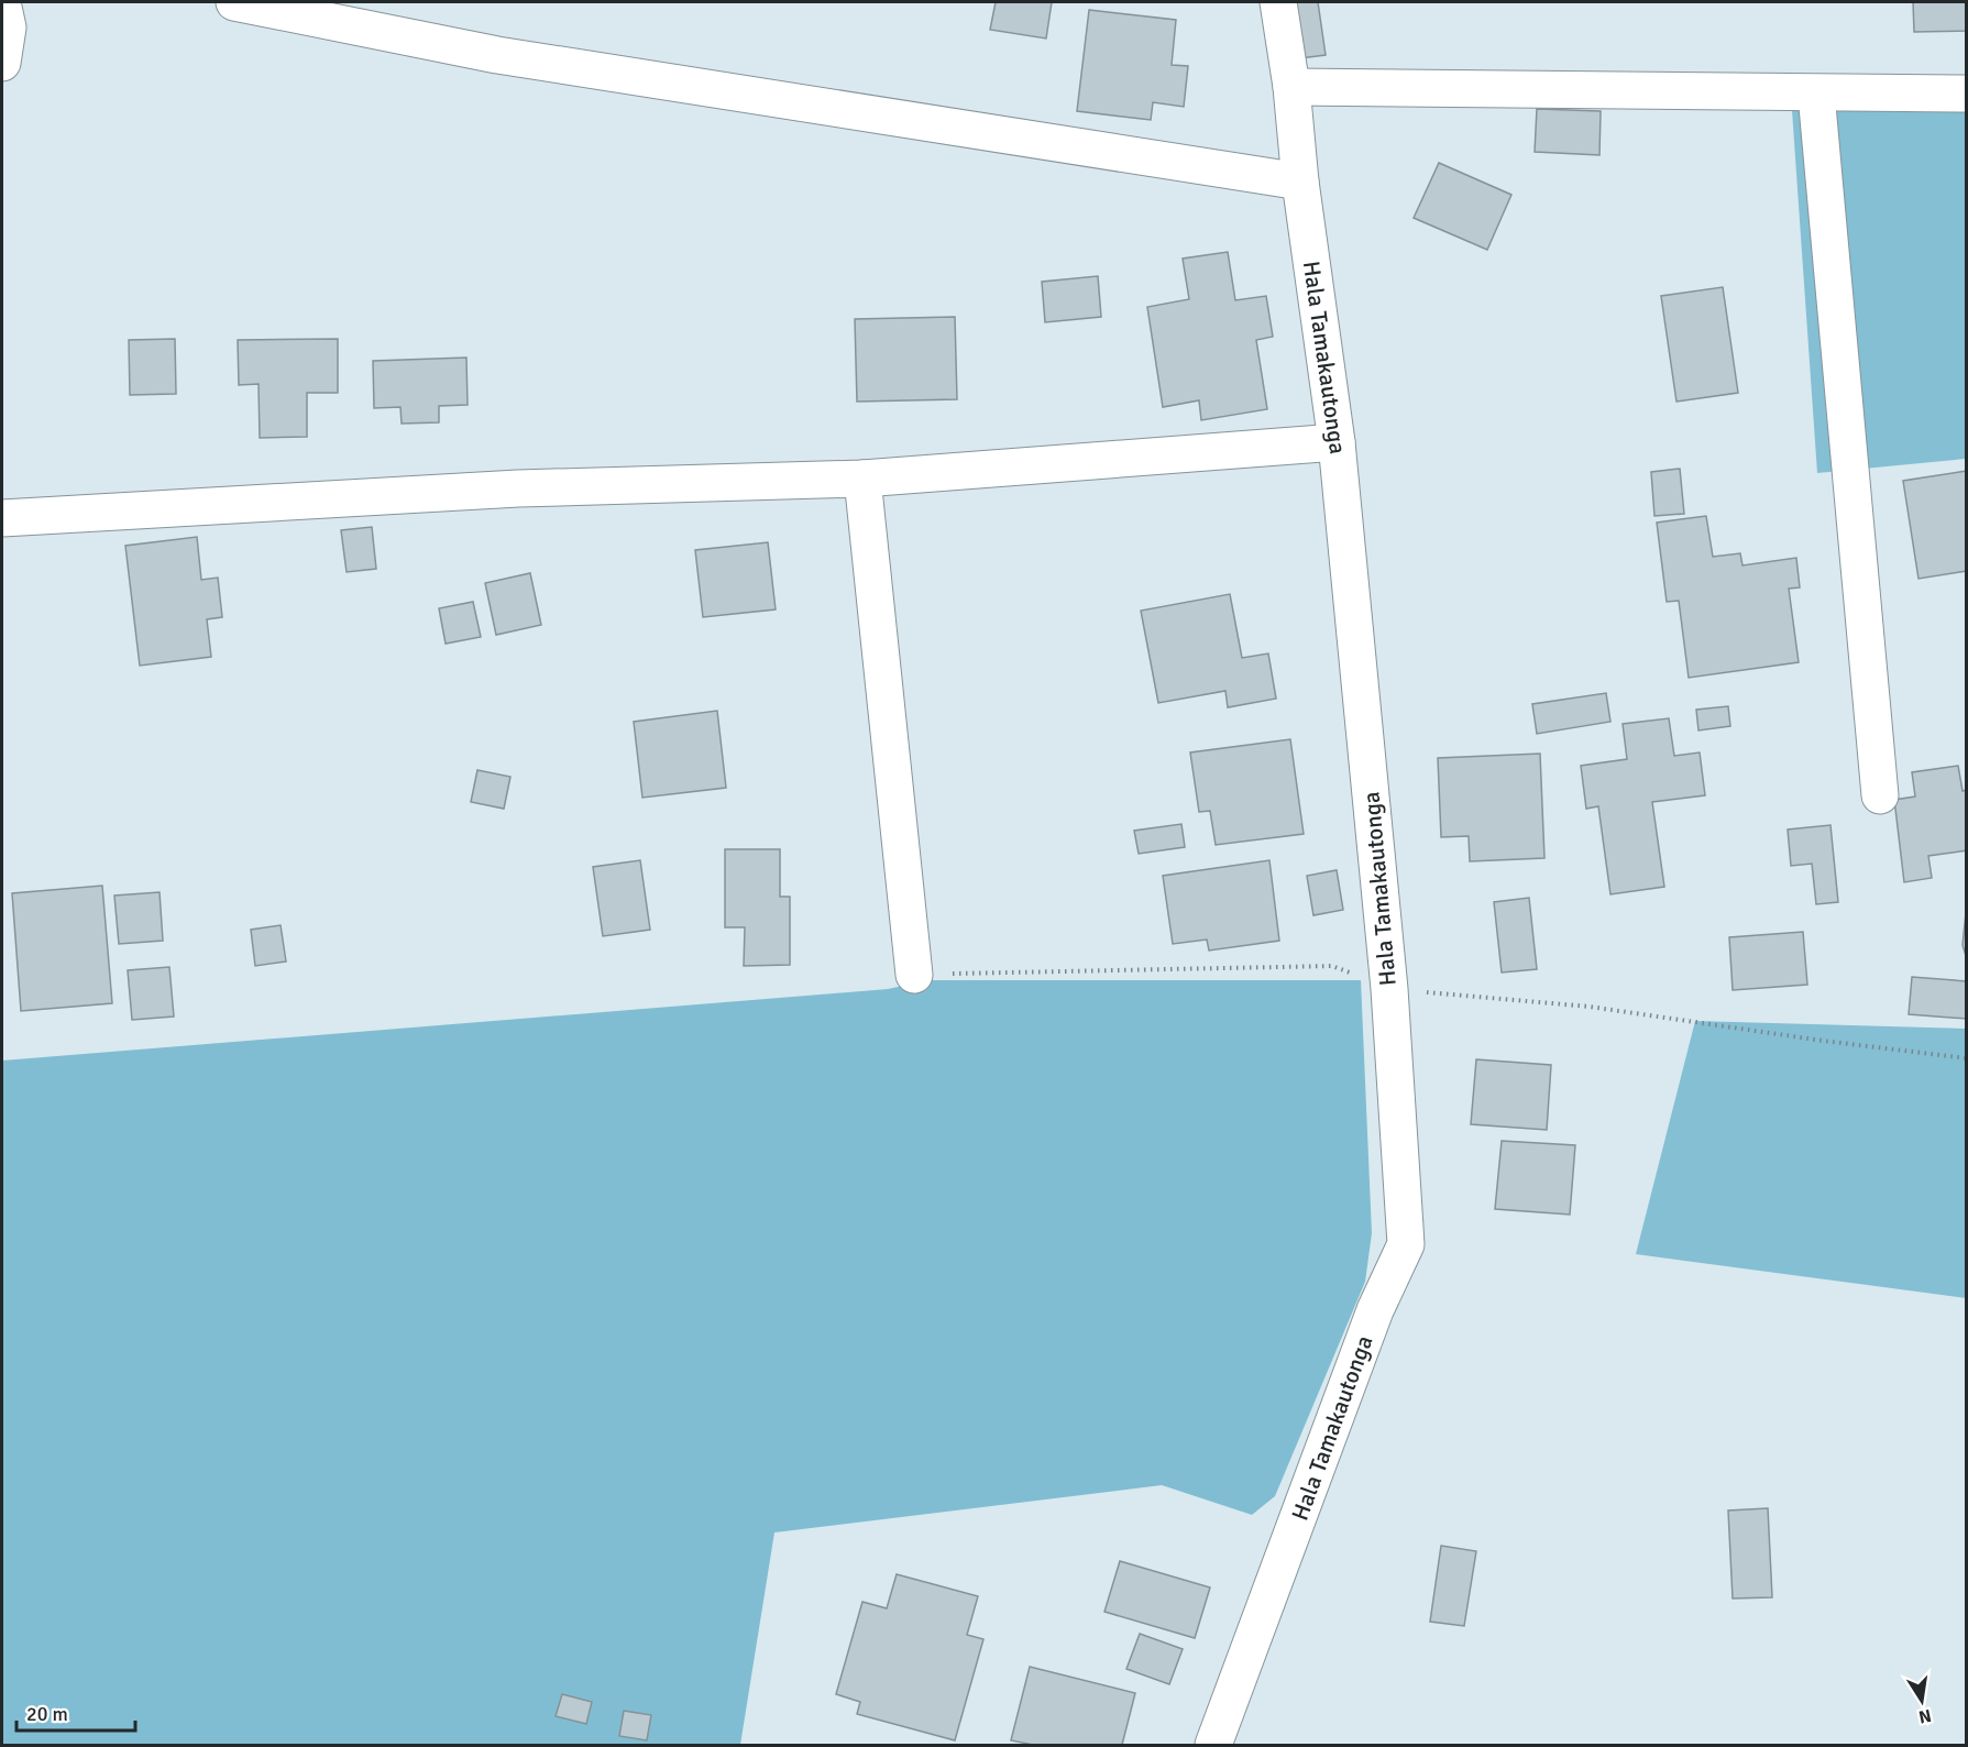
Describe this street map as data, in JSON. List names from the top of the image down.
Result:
{
  "streets": {
    "street": ["Hala Tamakautonga"]
  },
  "scale_bar": "20 m",
  "north": "bottom"
}
